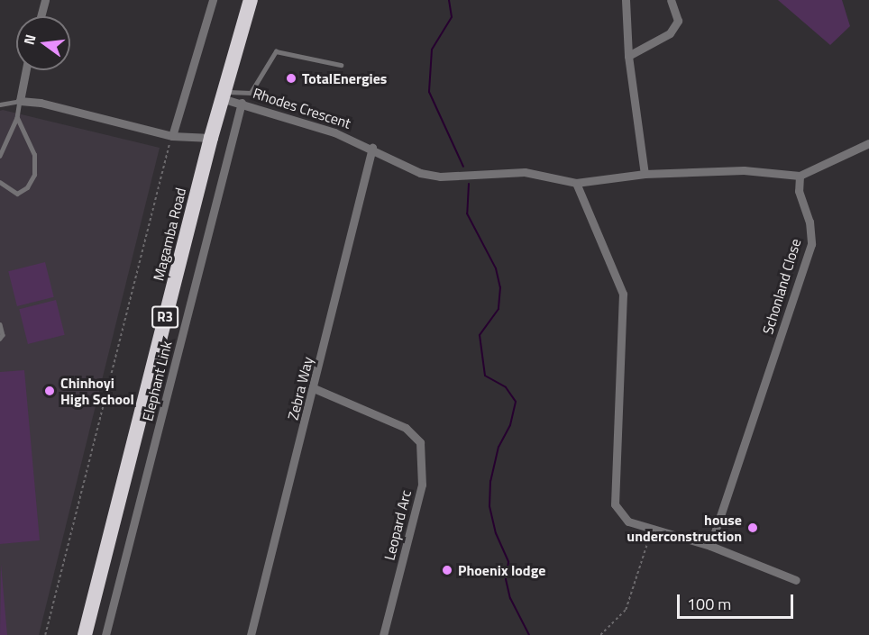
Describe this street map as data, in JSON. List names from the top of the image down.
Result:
{
  "streets": {
    "highway": ["Magamba Road", "R3"],
    "street": [
      "Rhodes Crescent",
      "Schonland Close",
      "Elephant Link",
      "Zebra Way",
      "Leopard Arc"
    ]
  },
  "crossings": [
    ["Rhodes Crescent", "Magamba Road"],
    ["Rhodes Crescent", "Elephant Link"],
    ["Rhodes Crescent", "Zebra Way"],
    ["Zebra Way", "Leopard Arc"]
  ],
  "places": [
    "TotalEnergies",
    "Chinhoyi High School",
    "house underconstruction",
    "Phoenix lodge"
  ],
  "scale_bar": "100 m",
  "north": "left"
}
